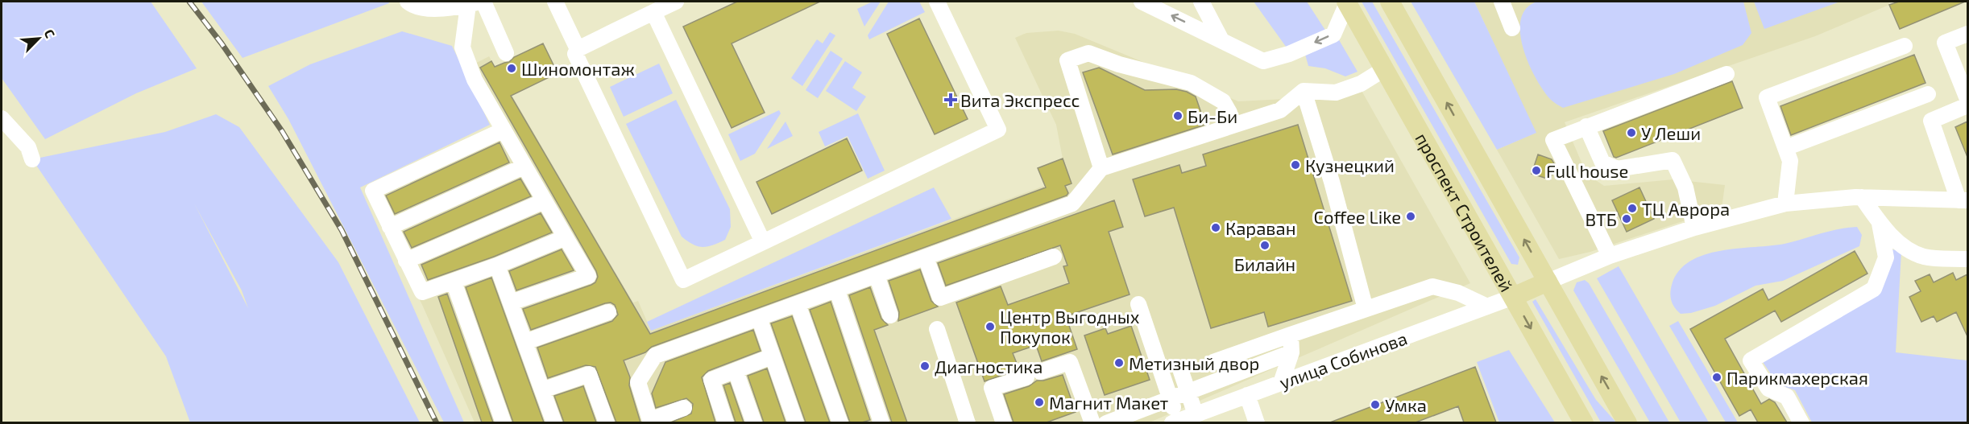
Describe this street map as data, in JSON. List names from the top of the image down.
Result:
{
  "streets": {
    "main road": ["проспект Строителей"],
    "street": ["улица Собинова"]
  },
  "crossings": [
    ["проспект Строителей", "улица Собинова"]
  ],
  "places": {
    "other": [
      "Шиномонтаж",
      "Би-Би",
      "У Леши",
      "Кузнецкий",
      "Full house",
      "ТЦ Аврора",
      "Coffee Like",
      "ВТБ",
      "Караван",
      "Билайн",
      "Центр Выгодных Покупок",
      "Метизный двор",
      "Диагностика",
      "Парикмахерская",
      "Магнит Макет",
      "Умка"
    ],
    "health": ["Вита Экспресс"]
  },
  "north": "top right"
}
